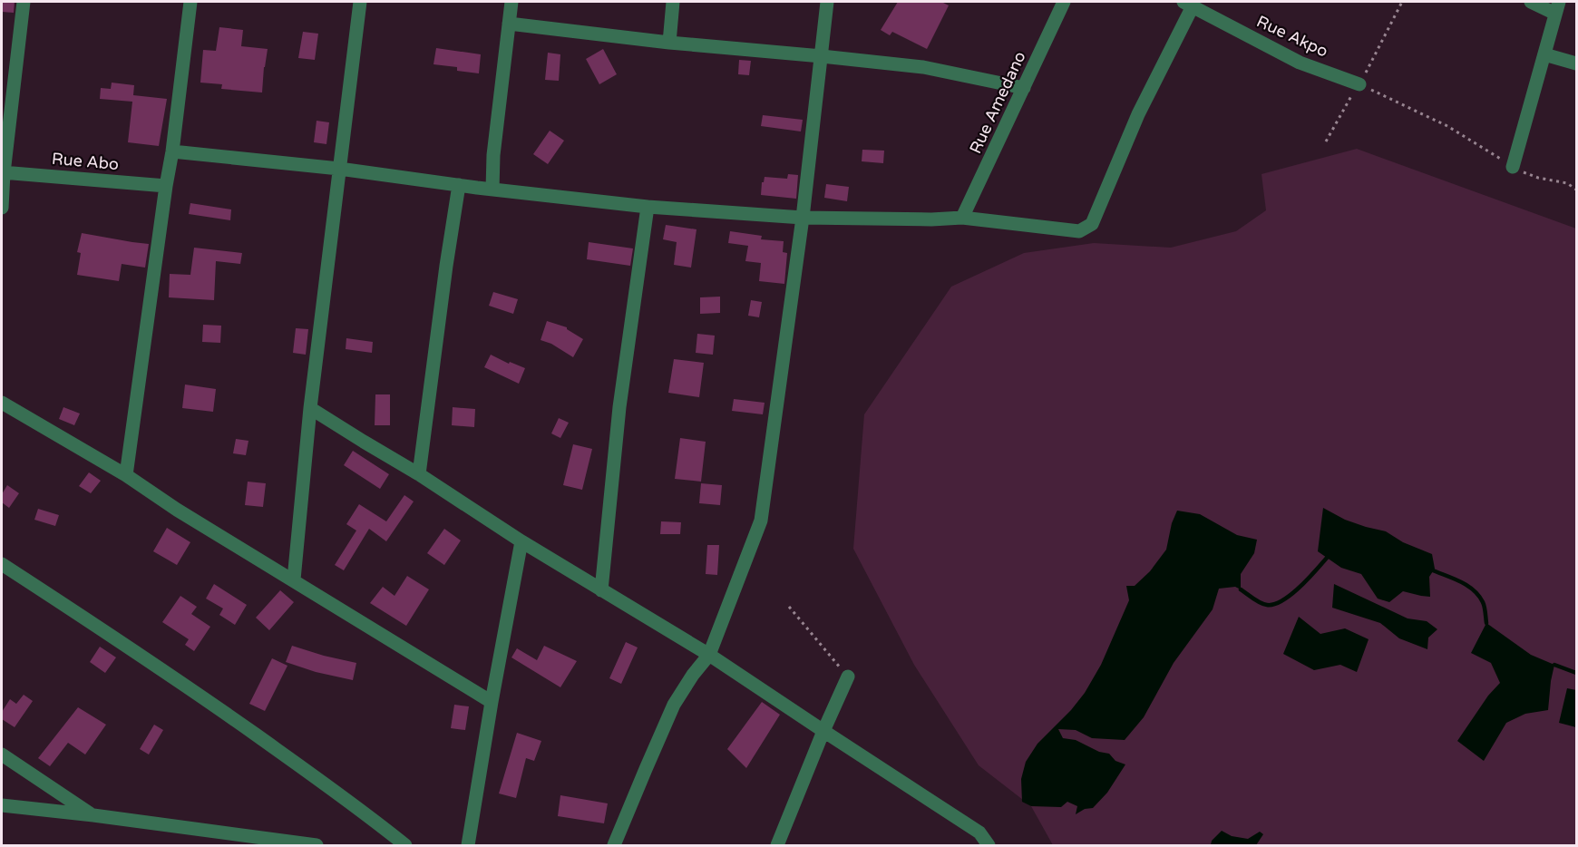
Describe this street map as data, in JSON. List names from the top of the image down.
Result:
{
  "streets": {
    "street": ["Rue Akpo", "Rue Amedano", "Rue Abo"]
  }
}
